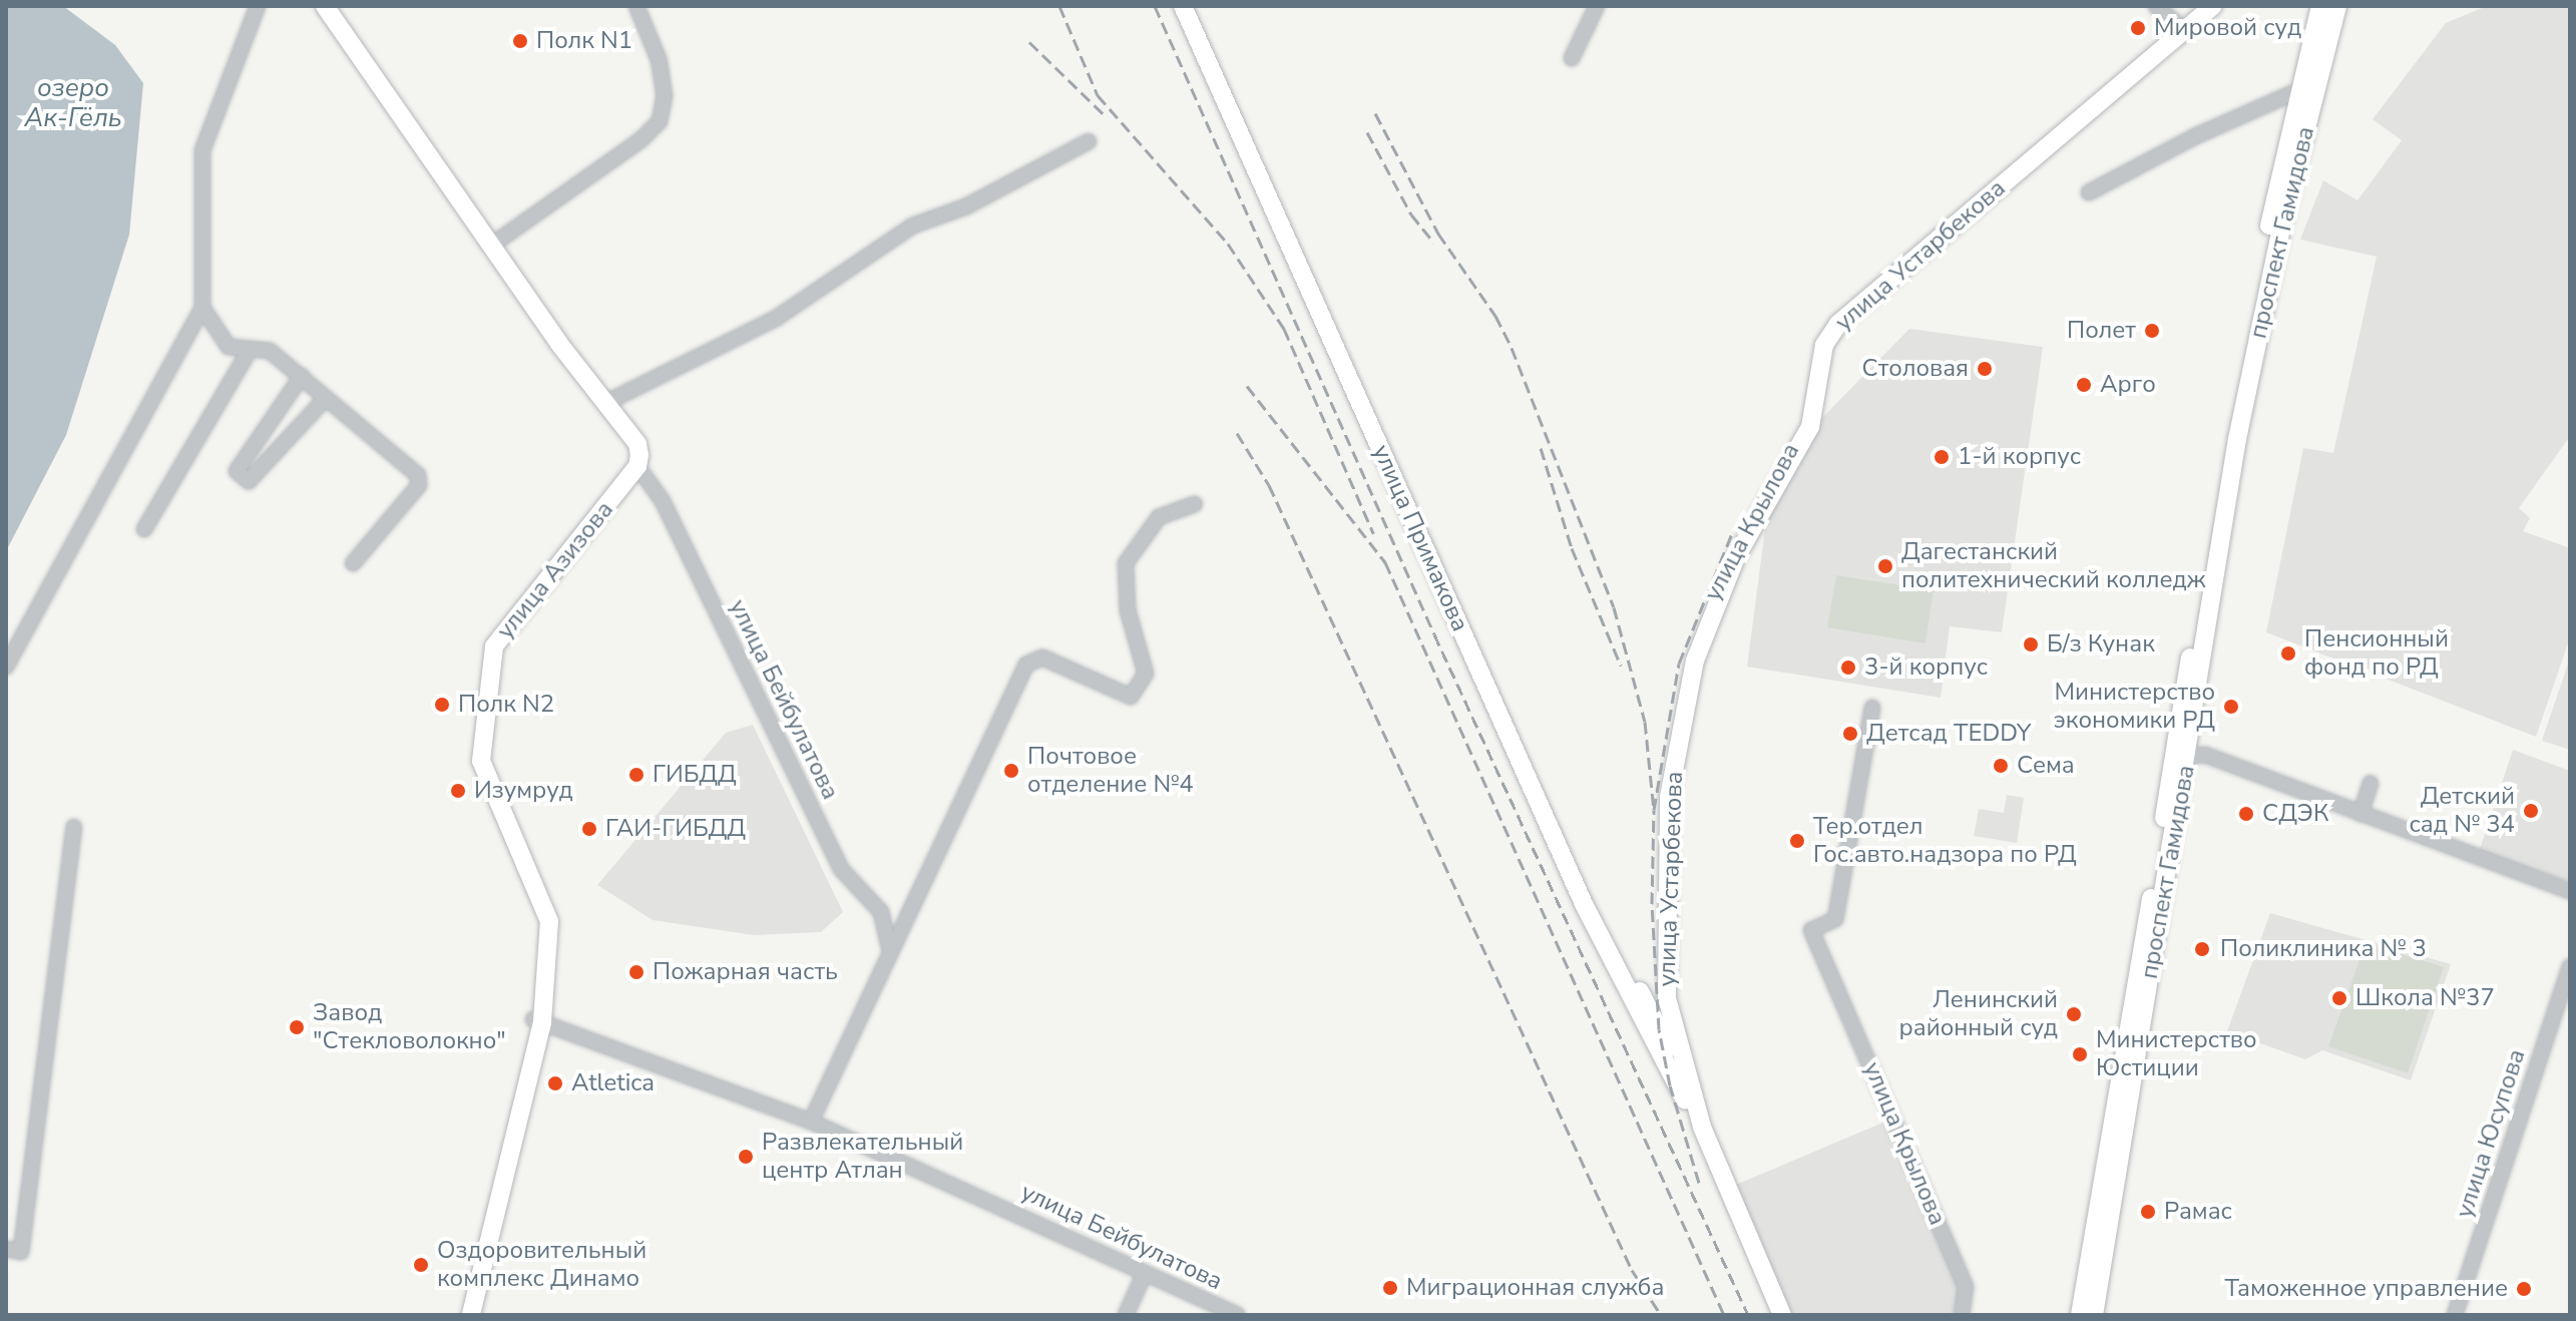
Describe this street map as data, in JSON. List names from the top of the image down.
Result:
{
  "streets": {
    "main road": [
      "проспект Гамидова",
      "улица Устарбекова",
      "улица Крылова",
      "улица Примакова",
      "улица Азизова"
    ],
    "street": ["улица Бейбулатова", "улица Юсупова"]
  },
  "crossings": [
    ["улица Устарбекова", "улица Крылова"],
    ["улица Устарбекова", "улица Примакова"],
    ["улица Крылова", "улица Примакова"],
    ["улица Азизова", "улица Бейбулатова"]
  ],
  "water": ["озеро Ак-Гёль"],
  "places": [
    "Мировой суд",
    "Полк N1",
    "Полет",
    "Столовая",
    "Арго",
    "1-й корпус",
    "Дагестанский политехнический колледж",
    "Б/з Кунак",
    "Пенсионный фонд по РД",
    "3-й корпус",
    "Полк N2",
    "Министерство экономики РД",
    "Детсад TEDDY",
    "Сема",
    "Почтовое отделение №4",
    "ГИБДД",
    "Изумруд",
    "Детский сад № 34",
    "СДЭК",
    "ГАИ-ГИБДД",
    "Тер.отдел Гос.авто.надзора по РД",
    "Поликлиника № 3",
    "Пожарная часть",
    "Школа №37",
    "Ленинский районный суд",
    "Завод \"Стекловолокно\"",
    "Министерство Юстиции",
    "Atletica",
    "Развлекательный центр Атлан",
    "Рамас",
    "Оздоровительный комплекс Динамо",
    "Миграционная служба",
    "Таможенное управление"
  ]
}
